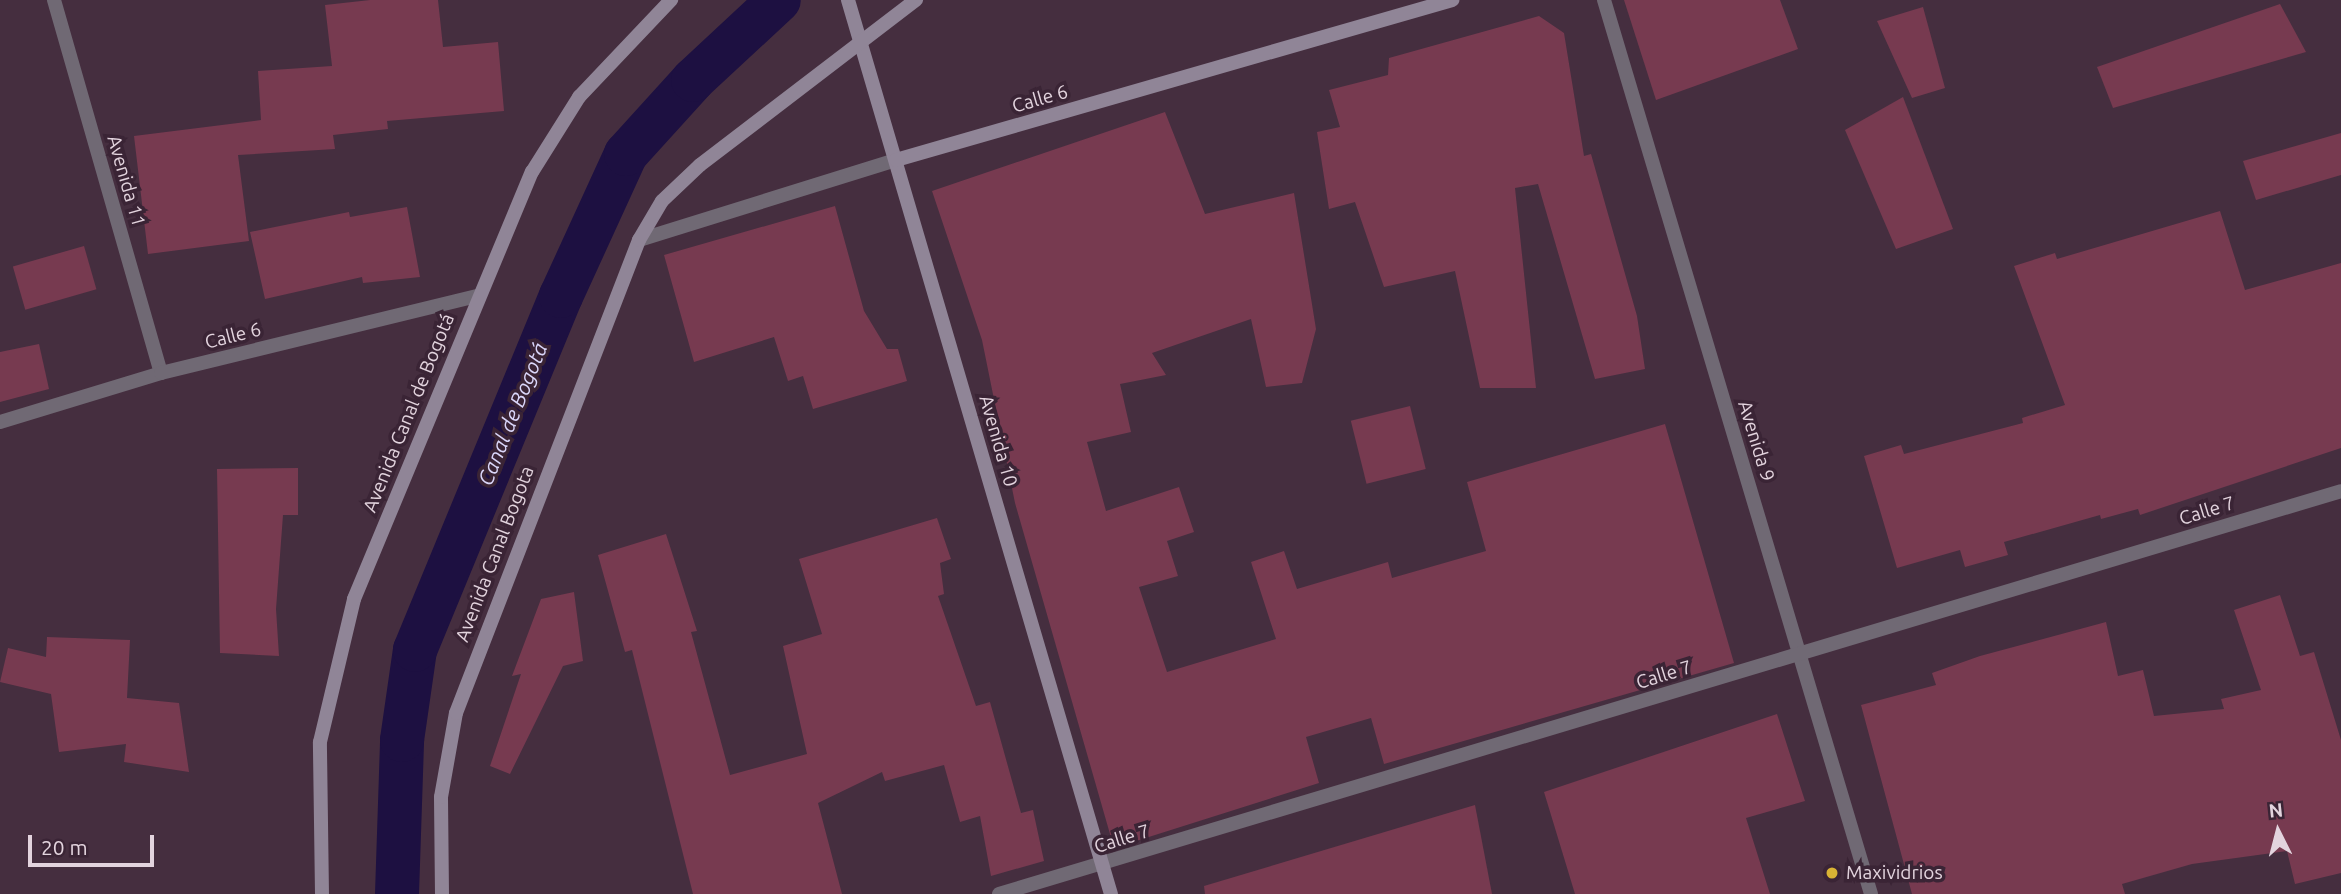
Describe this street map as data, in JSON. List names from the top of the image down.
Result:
{
  "streets": {
    "main road": [
      "Calle 6",
      "Avenida Canal de Bogotá",
      "Avenida 10",
      "Avenida Canal Bogota"
    ],
    "street": ["Avenida 11", "Avenida 9", "Calle 7"]
  },
  "crossings": [
    ["Calle 6", "Avenida 11"],
    ["Calle 6", "Avenida Canal de Bogotá"],
    ["Calle 6", "Avenida 10"],
    ["Calle 6", "Avenida Canal Bogota"],
    ["Avenida 10", "Calle 7"],
    ["Avenida 9", "Calle 7"]
  ],
  "water": ["Canal de Bogotá"],
  "places": ["Maxividrios"],
  "scale_bar": "20 m",
  "north": "top"
}
